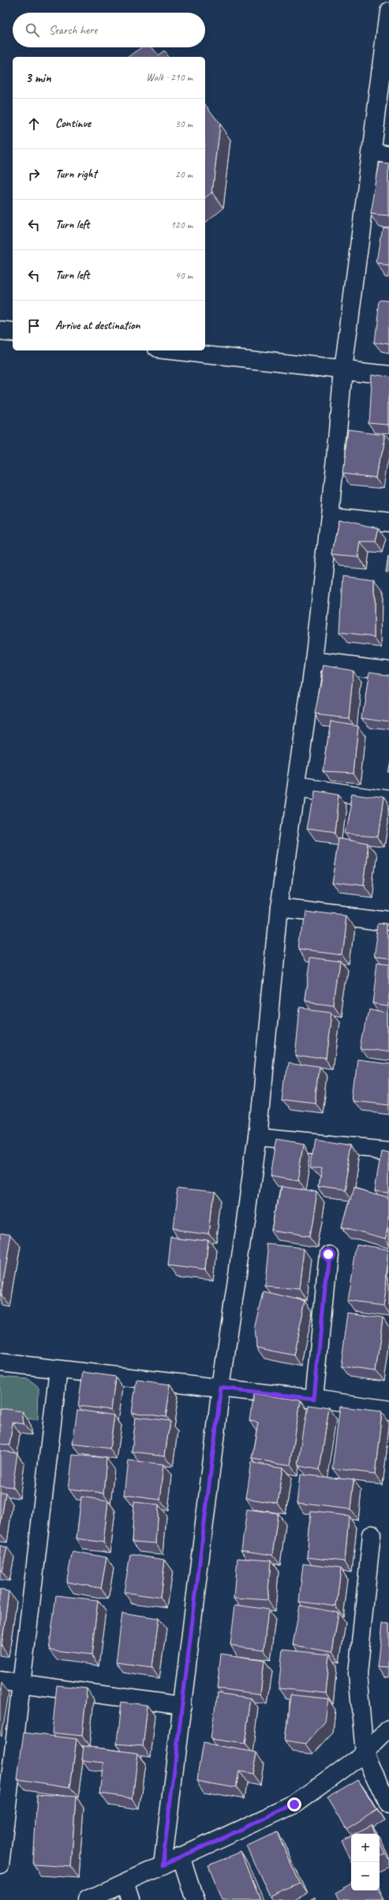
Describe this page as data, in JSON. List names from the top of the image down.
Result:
{
  "page": {
    "search": "Search here",
    "heading": ["3 min", "Walk · 210 m"],
    "list": [
      ["Continue", "30 m"],
      ["Turn right", "20 m"],
      ["Turn left", "120 m"],
      ["Turn left", "40 m"],
      "Arrive at destination"
    ],
    "map_buttons": ["+", "−"]
  }
}
